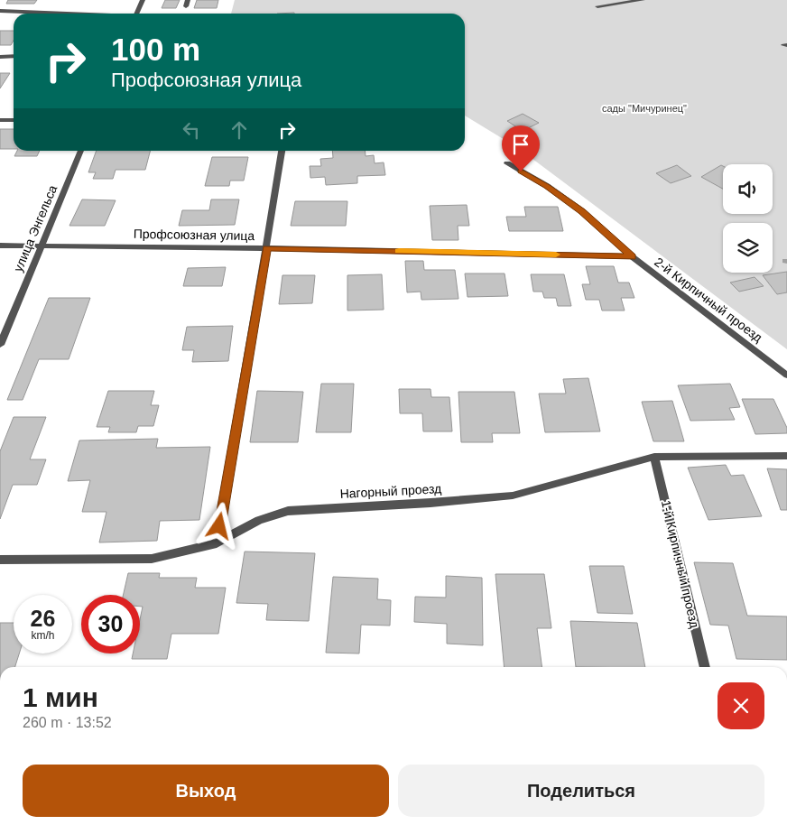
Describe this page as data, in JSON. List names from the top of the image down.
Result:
{
  "streets": {
    "street": [
      "улица Энгельса",
      "Профсоюзная улица",
      "2-й Кирпичный проезд",
      "Нагорный проезд",
      "1-й Кирпичный проезд"
    ]
  },
  "crossings": [
    ["улица Энгельса", "Профсоюзная улица"],
    ["Профсоюзная улица", "2-й Кирпичный проезд"],
    ["Нагорный проезд", "1-й Кирпичный проезд"]
  ],
  "parks": ["сады \"Мичуринец\""],
  "page": {
    "turn": ["100 m", "Профсоюзная улица"],
    "speed": "26 km/h",
    "limit": "30",
    "heading": ["1 мин", "260 m · 13:52"],
    "buttons": ["Выход", "Поделиться"]
  }
}
